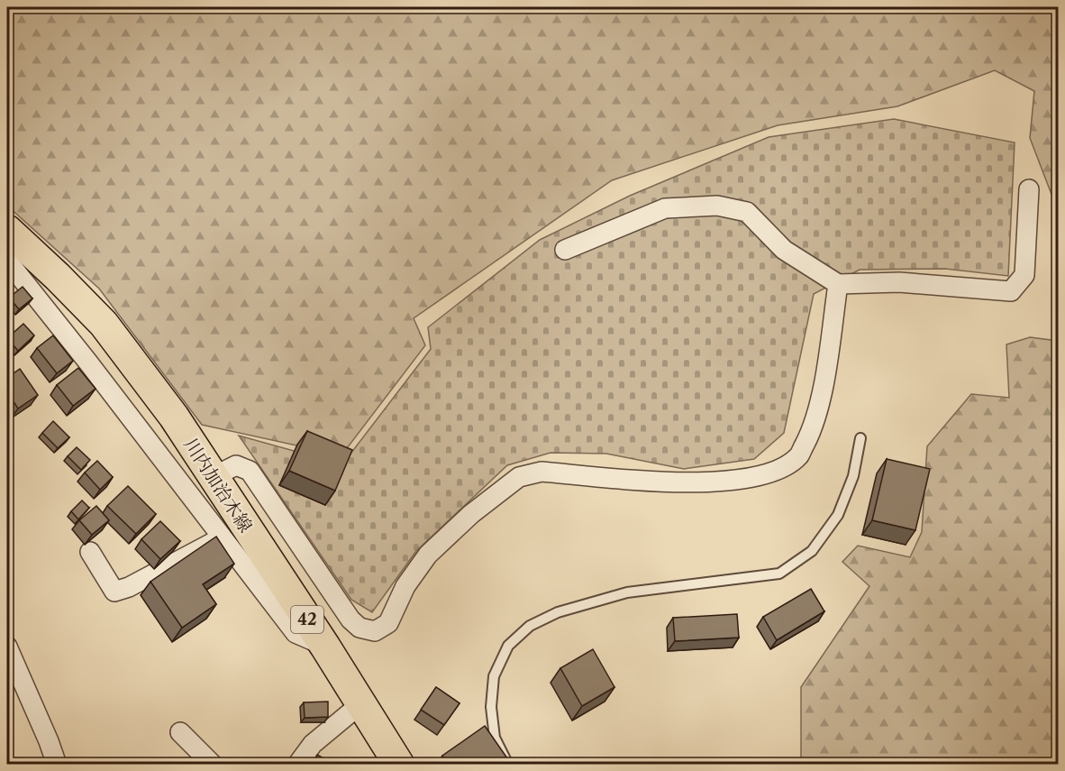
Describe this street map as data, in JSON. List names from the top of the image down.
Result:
{
  "streets": {
    "main road": ["川内加治木線", "42"]
  }
}
